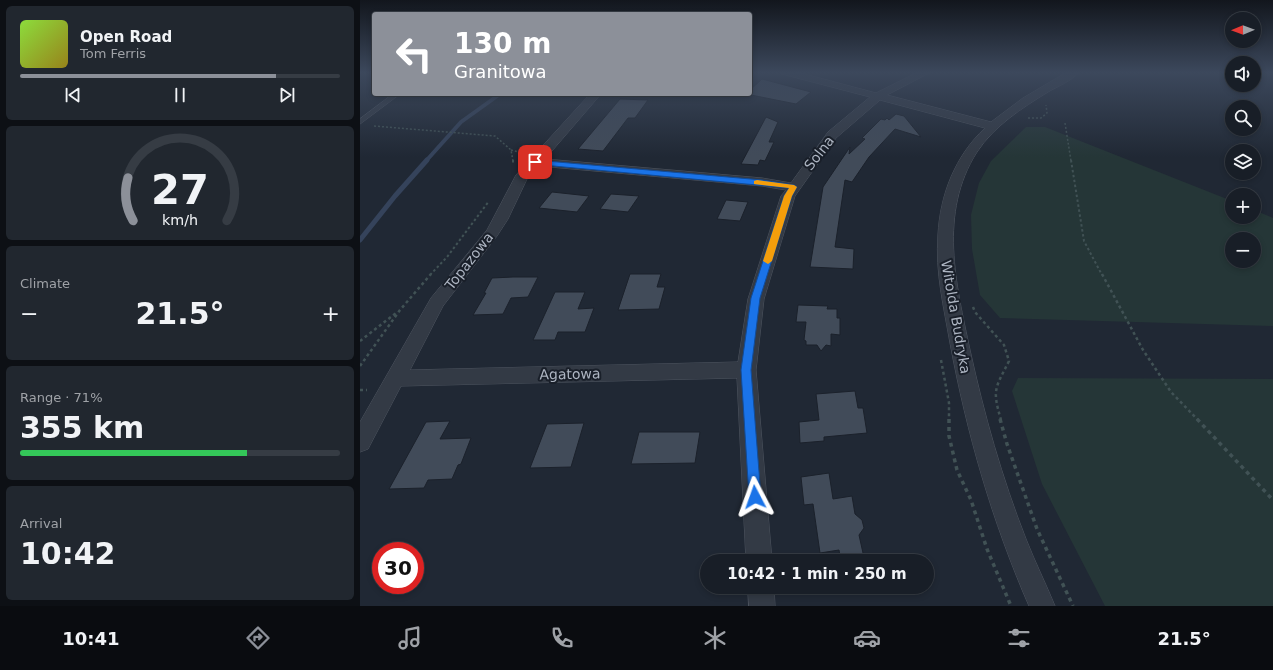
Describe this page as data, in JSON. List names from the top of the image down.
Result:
{
  "streets": {
    "street": [
      "Solna",
      "Topazowa",
      "Witolda Budryka",
      "Agatowa"
    ]
  },
  "crossings": [
    ["Solna", "Agatowa"],
    ["Topazowa", "Agatowa"]
  ],
  "north": "left",
  "page": {
    "map_buttons": ["+", "−"],
    "turn": ["130 m", "Granitowa"],
    "song": ["Open Road", "Tom Ferris"],
    "tile": [
      "Climate",
      ["Range · 71%", "355 km"],
      ["Arrival", "10:42"]
    ],
    "heat": ["−", "21.5°", "+"],
    "limit": "30",
    "trip": "10:42 · 1 min · 250 m",
    "tabs": ["10:41", "21.5°"],
    "gauge": ["27", "km/h"]
  }
}
